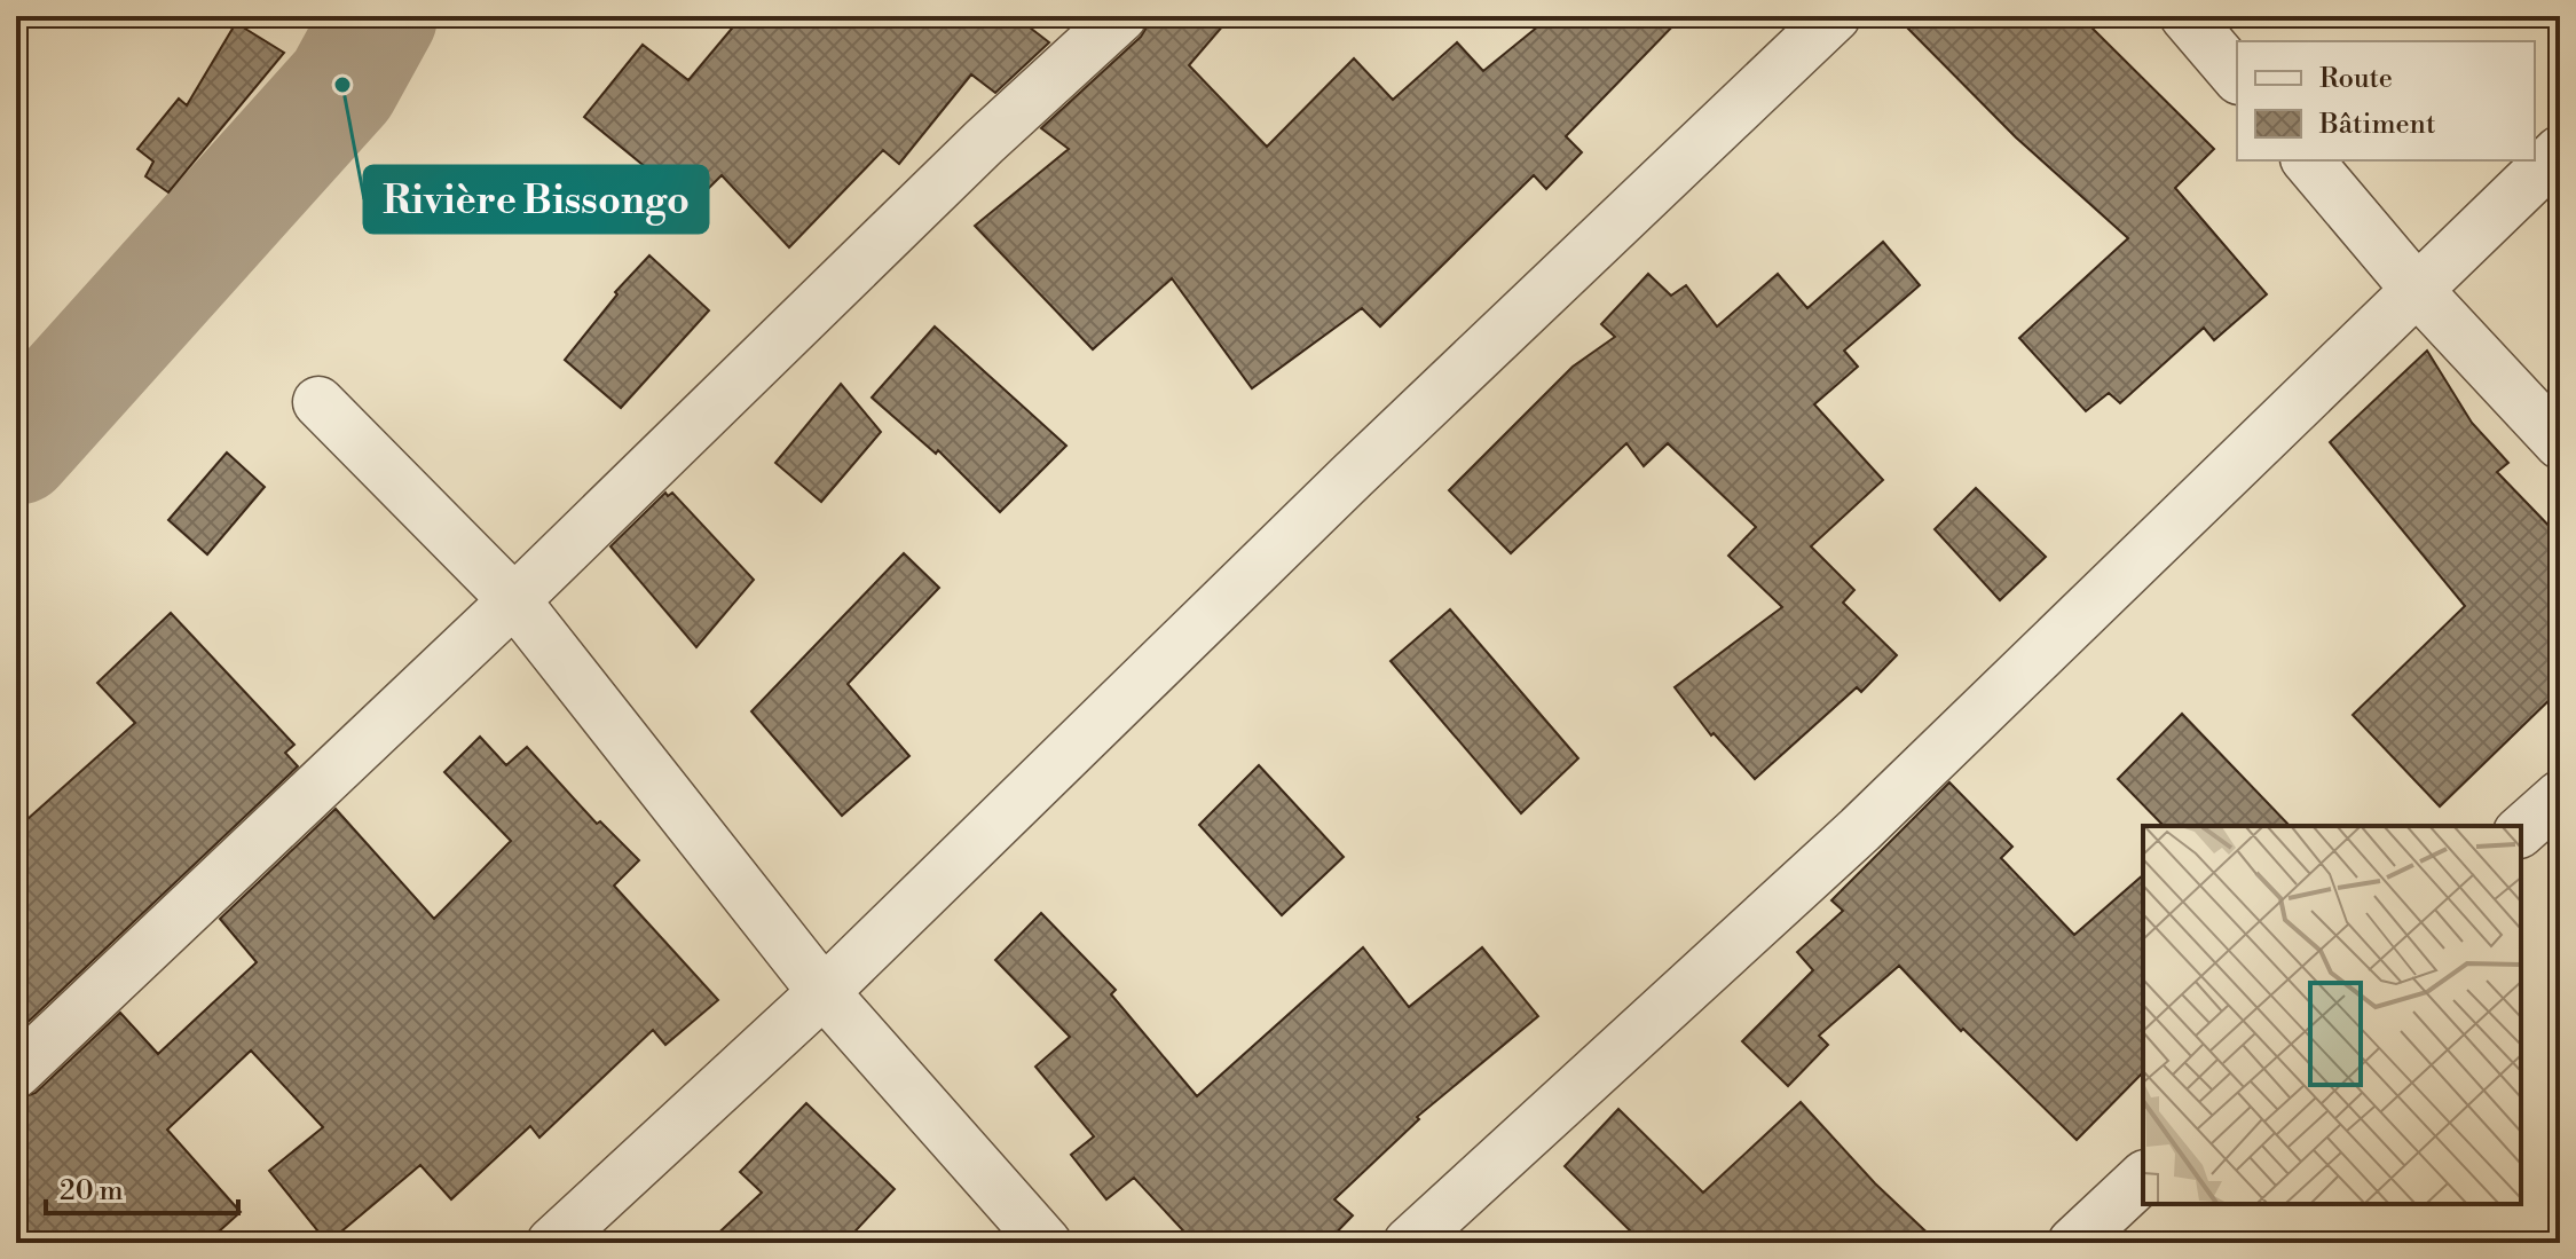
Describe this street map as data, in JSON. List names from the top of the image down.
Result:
{
  "places": ["Rivière Bissongo"],
  "legend": ["Route", "Bâtiment"],
  "scale_bar": "20 m"
}
